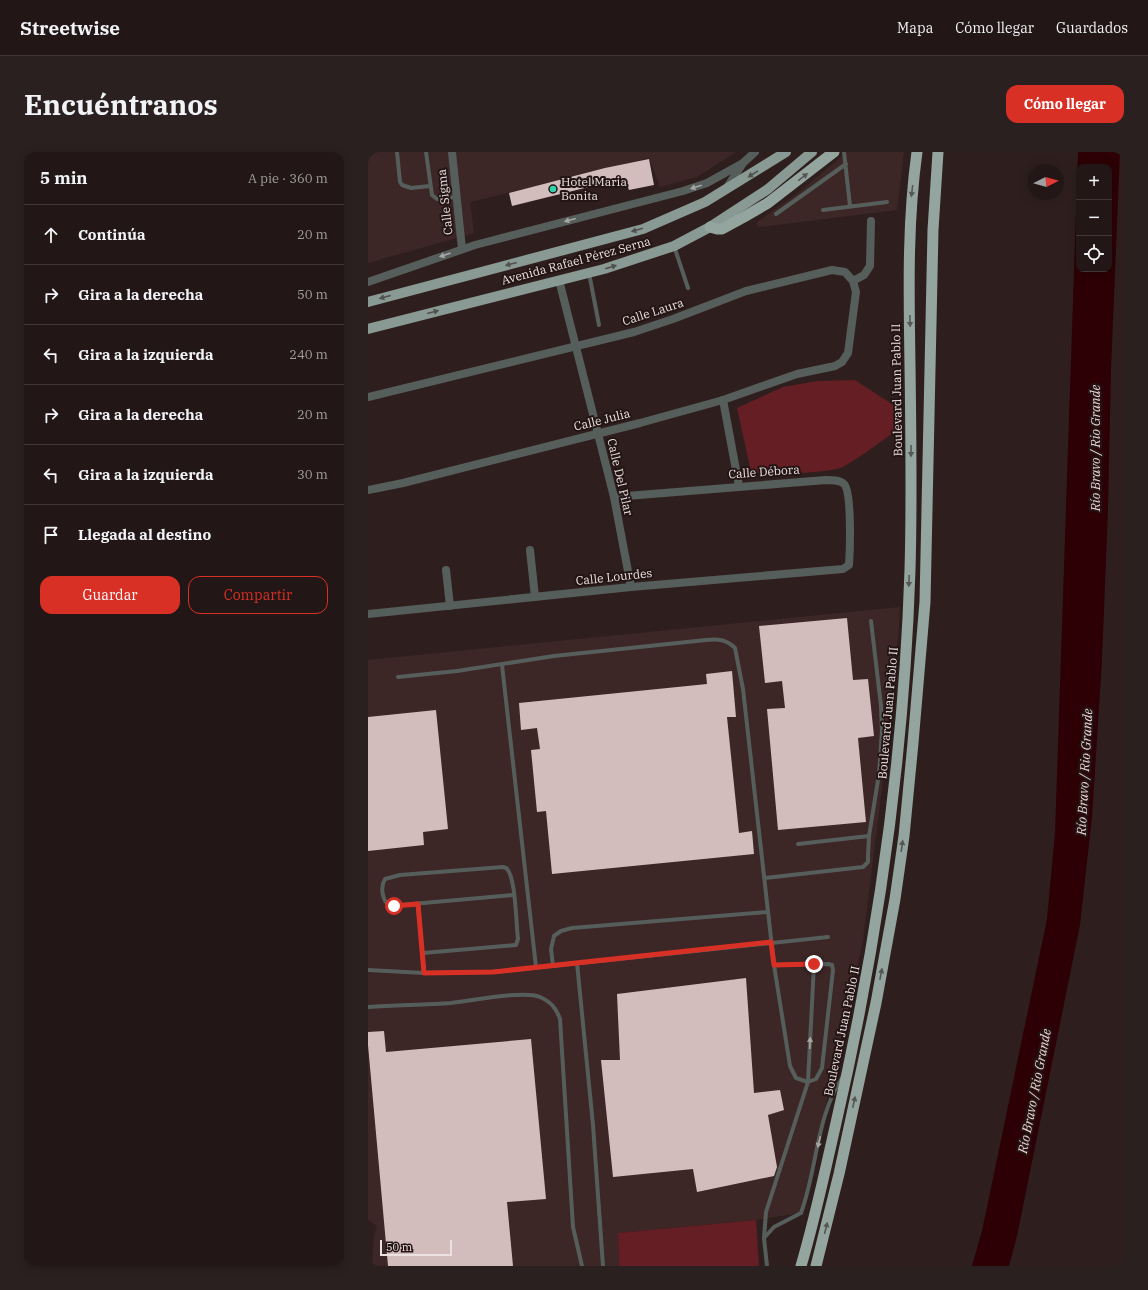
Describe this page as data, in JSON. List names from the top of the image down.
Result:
{
  "streets": {
    "highway": ["Boulevard Juan Pablo II"],
    "main road": ["Avenida Rafael Pérez Serna"],
    "street": [
      "Calle Sigma",
      "Calle Laura",
      "Calle Julia",
      "Calle Débora",
      "Calle Del Pilar",
      "Calle Lourdes"
    ]
  },
  "crossings": [
    ["Avenida Rafael Pérez Serna", "Calle Del Pilar"],
    ["Calle Laura", "Calle Julia"],
    ["Calle Laura", "Calle Del Pilar"],
    ["Calle Julia", "Calle Del Pilar"],
    ["Calle Débora", "Calle Del Pilar"],
    ["Calle Débora", "Calle Lourdes"],
    ["Calle Del Pilar", "Calle Lourdes"]
  ],
  "water": ["Río Bravo / Rio Grande"],
  "places": ["Hotel Maria Bonita"],
  "scale_bar": "50 m",
  "north": "right",
  "page": {
    "header": "Streetwise",
    "nav": ["Mapa", "Cómo llegar", "Guardados"],
    "buttons": [
      "Cómo llegar",
      ["Guardar", "Compartir"]
    ],
    "title": "Encuéntranos",
    "heading": ["5 min", "A pie · 360 m"],
    "map_buttons": ["+", "−"],
    "list": [
      ["Continúa", "20 m"],
      ["Gira a la derecha", "50 m"],
      ["Gira a la izquierda", "240 m"],
      ["Gira a la derecha", "20 m"],
      ["Gira a la izquierda", "30 m"],
      "Llegada al destino"
    ],
    "scale": "50 m"
  }
}
